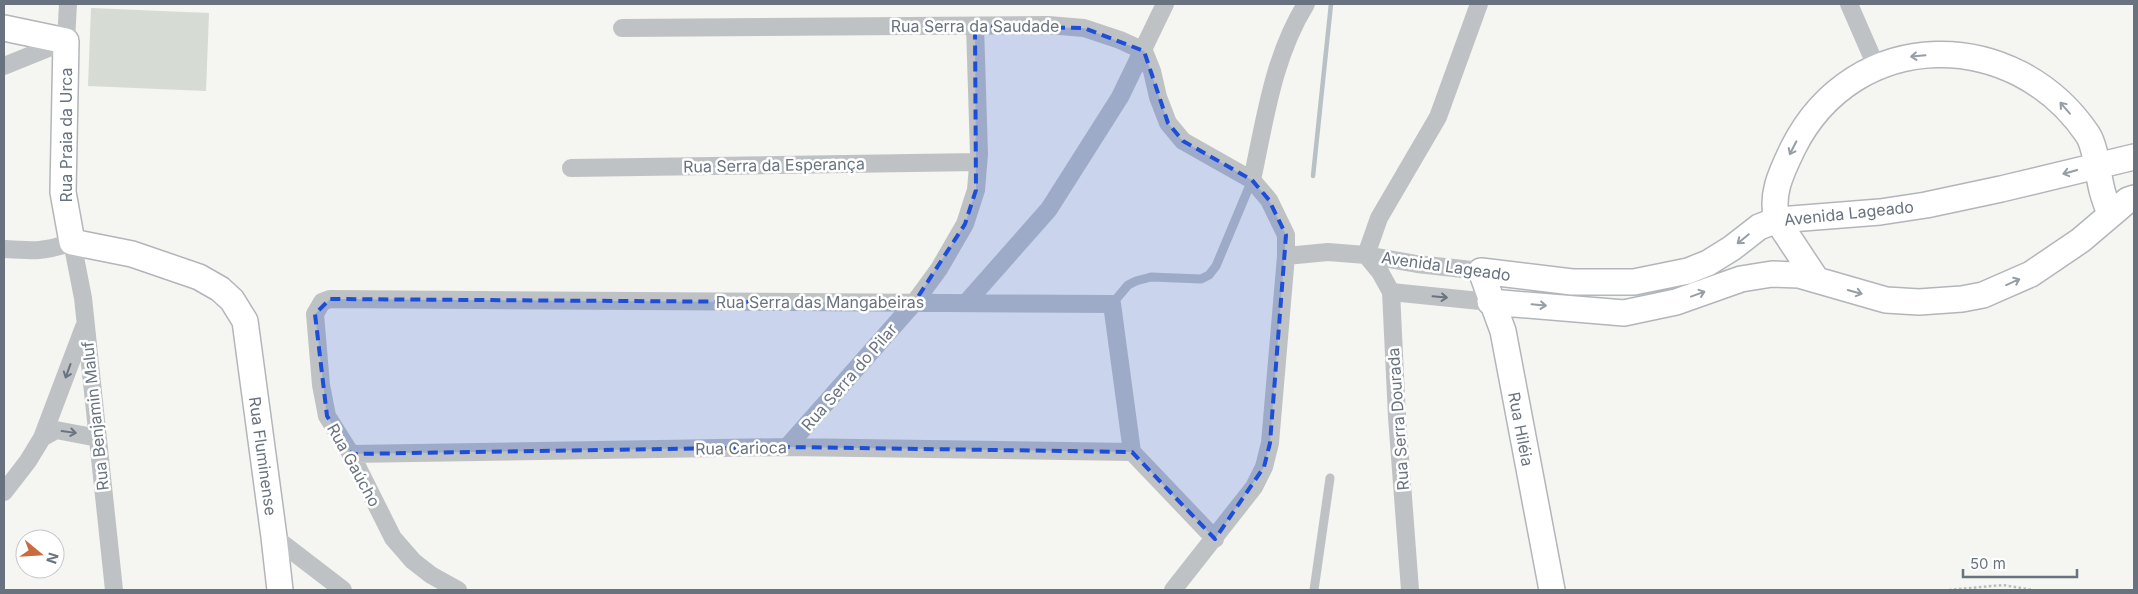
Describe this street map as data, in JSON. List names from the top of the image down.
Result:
{
  "streets": {
    "main road": [
      "Rua Praia da Urca",
      "Avenida Lageado",
      "Rua Hiléia",
      "Rua Fluminense"
    ],
    "street": [
      "Rua Serra da Saudade",
      "Rua Serra da Esperança",
      "Rua Serra das Mangabeiras",
      "Rua Serra do Pilar",
      "Rua Benjamin Maluf",
      "Rua Serra Dourada",
      "Rua Carioca",
      "Rua Gaúcho"
    ]
  },
  "crossings": [
    ["Rua Serra da Saudade", "Rua Serra do Pilar"],
    ["Rua Praia da Urca", "Rua Benjamin Maluf"],
    ["Rua Praia da Urca", "Rua Fluminense"],
    ["Rua Serra da Esperança", "Rua Serra do Pilar"],
    ["Avenida Lageado", "Rua Serra Dourada"],
    ["Avenida Lageado", "Rua Hiléia"],
    ["Rua Serra das Mangabeiras", "Rua Serra do Pilar"],
    ["Rua Serra das Mangabeiras", "Rua Gaúcho"],
    ["Rua Serra do Pilar", "Rua Carioca"],
    ["Rua Benjamin Maluf", "Rua Fluminense"],
    ["Rua Carioca", "Rua Gaúcho"]
  ],
  "scale_bar": "50 m",
  "north": "right"
}
